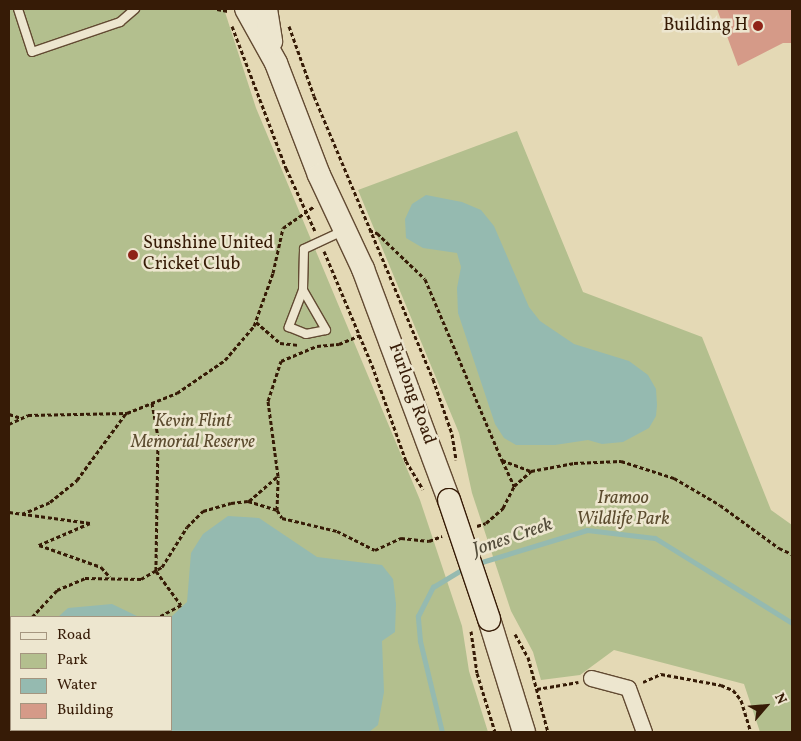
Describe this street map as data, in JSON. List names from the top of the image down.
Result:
{
  "streets": {
    "main road": ["Furlong Road"]
  },
  "water": ["Jones Creek"],
  "parks": ["Kevin Flint Memorial Reserve", "Iramoo Wildlife Park"],
  "places": ["Building H", "Sunshine United Cricket Club"],
  "legend": [
    "Road",
    "Park",
    "Water",
    "Building"
  ],
  "north": "top right"
}
